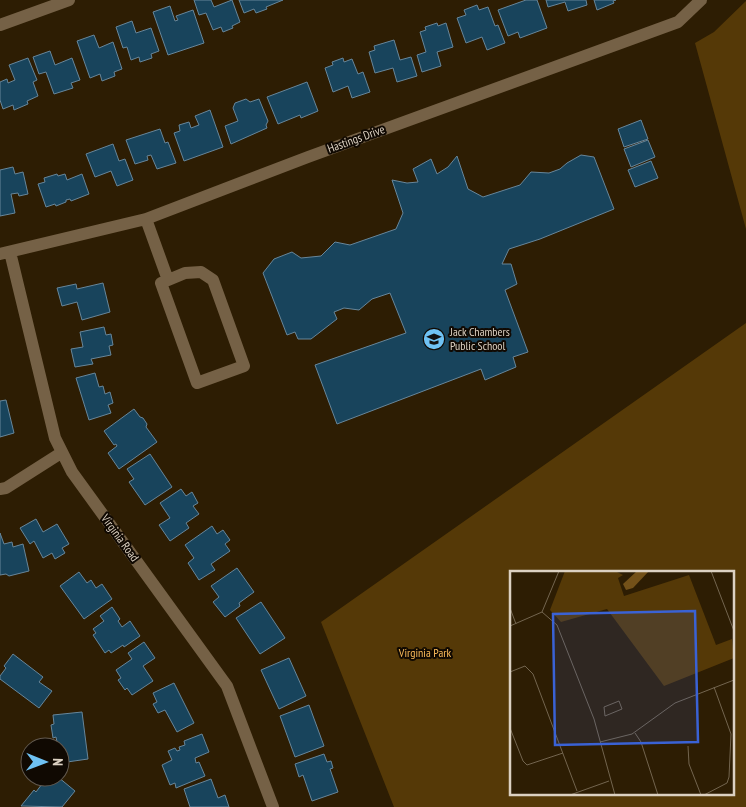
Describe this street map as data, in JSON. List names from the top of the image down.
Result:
{
  "streets": {
    "street": ["Hastings Drive", "Virginia Road"]
  },
  "crossings": [
    ["Hastings Drive", "Virginia Road"]
  ],
  "parks": ["Virginia Park"],
  "places": {
    "school or university": ["Jack Chambers Public School"]
  },
  "north": "right"
}
